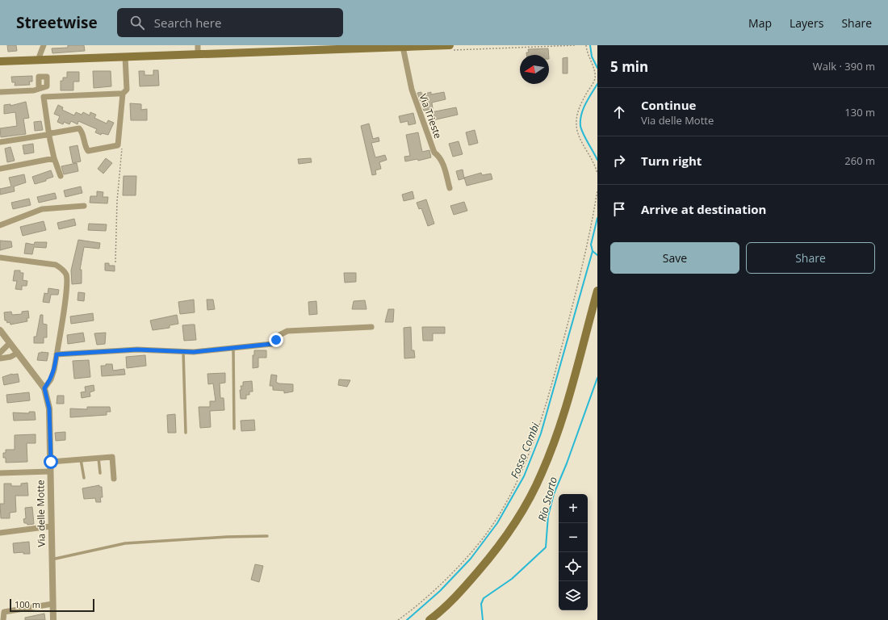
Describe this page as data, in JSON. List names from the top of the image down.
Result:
{
  "streets": {
    "street": ["Via Trieste", "Via delle Motte"]
  },
  "water": ["Fosso Combi", "Rio Storto"],
  "scale_bar": "100 m",
  "north": "left",
  "page": {
    "header": "Streetwise",
    "search": "Search here",
    "nav": ["Map", "Layers", "Share"],
    "heading": ["5 min", "Walk · 390 m"],
    "list": [
      ["Continue", "Via delle Motte", "130 m"],
      ["Turn right", "260 m"],
      "Arrive at destination"
    ],
    "buttons": ["Save", "Share"],
    "map_buttons": ["+", "−"],
    "scale": "100 m"
  }
}
